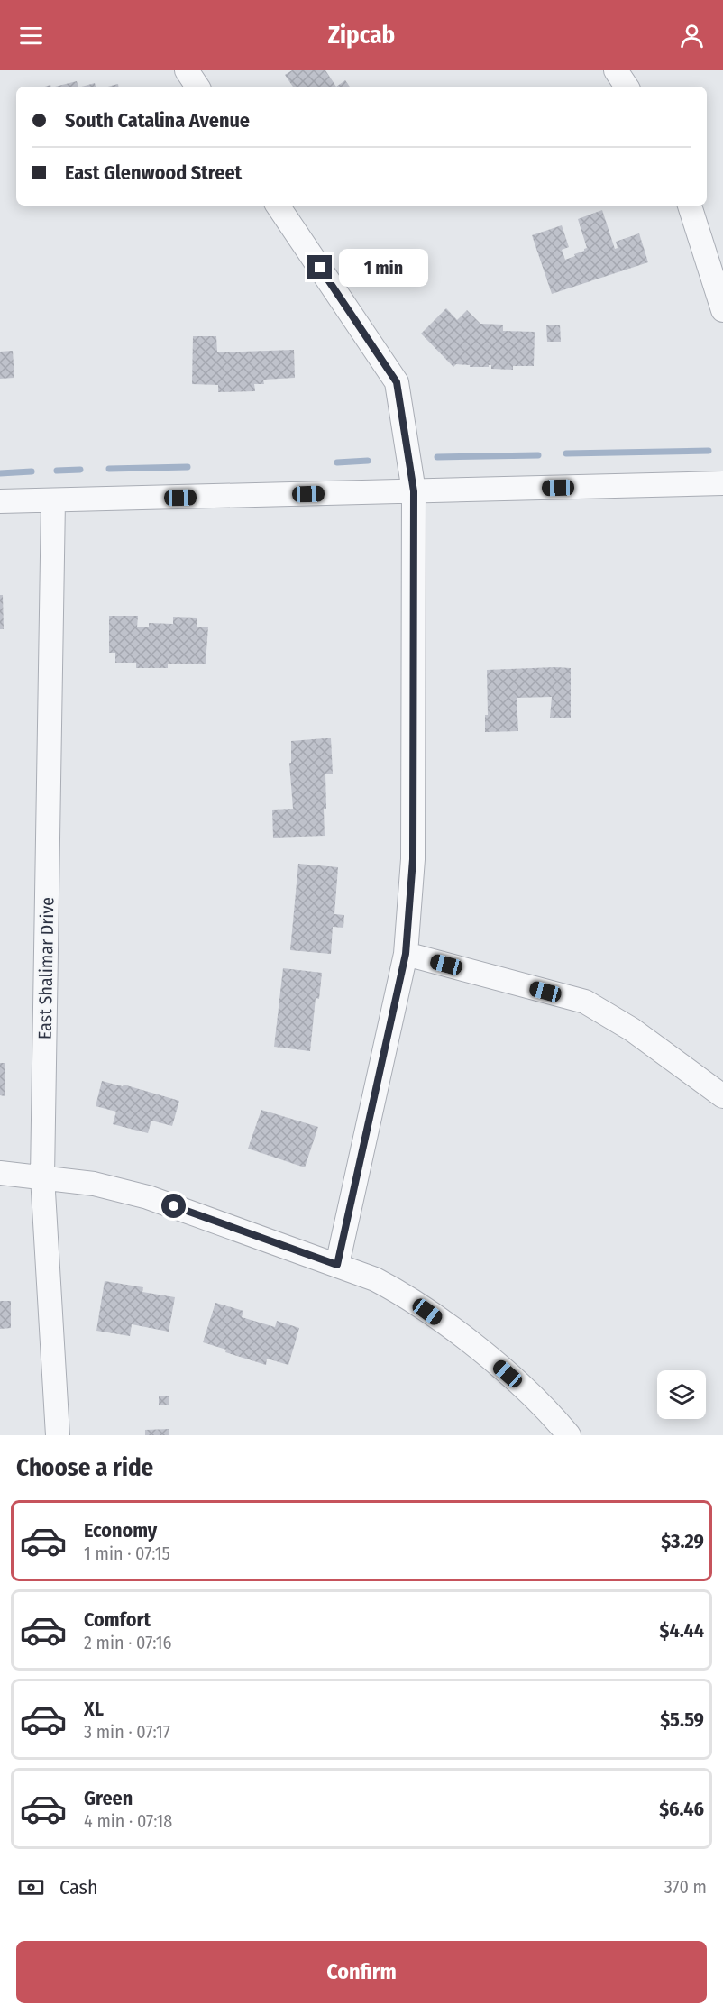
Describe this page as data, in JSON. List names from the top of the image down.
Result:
{
  "streets": {
    "street": ["East Shalimar Drive"]
  },
  "page": {
    "header": "Zipcab",
    "banner": ["South Catalina Avenue", "East Glenwood Street"],
    "bubble": "1 min",
    "heading": "Choose a ride",
    "list": [
      {
        "name": "Economy",
        "note": "1 min · 07:15",
        "value": "$3.29"
      },
      {
        "name": "Comfort",
        "note": "2 min · 07:16",
        "value": "$4.44"
      },
      {
        "name": "XL",
        "note": "3 min · 07:17",
        "value": "$5.59"
      },
      {
        "name": "Green",
        "note": "4 min · 07:18",
        "value": "$6.46"
      }
    ],
    "pay": ["Cash", "370 m"],
    "buttons": "Confirm"
  }
}
